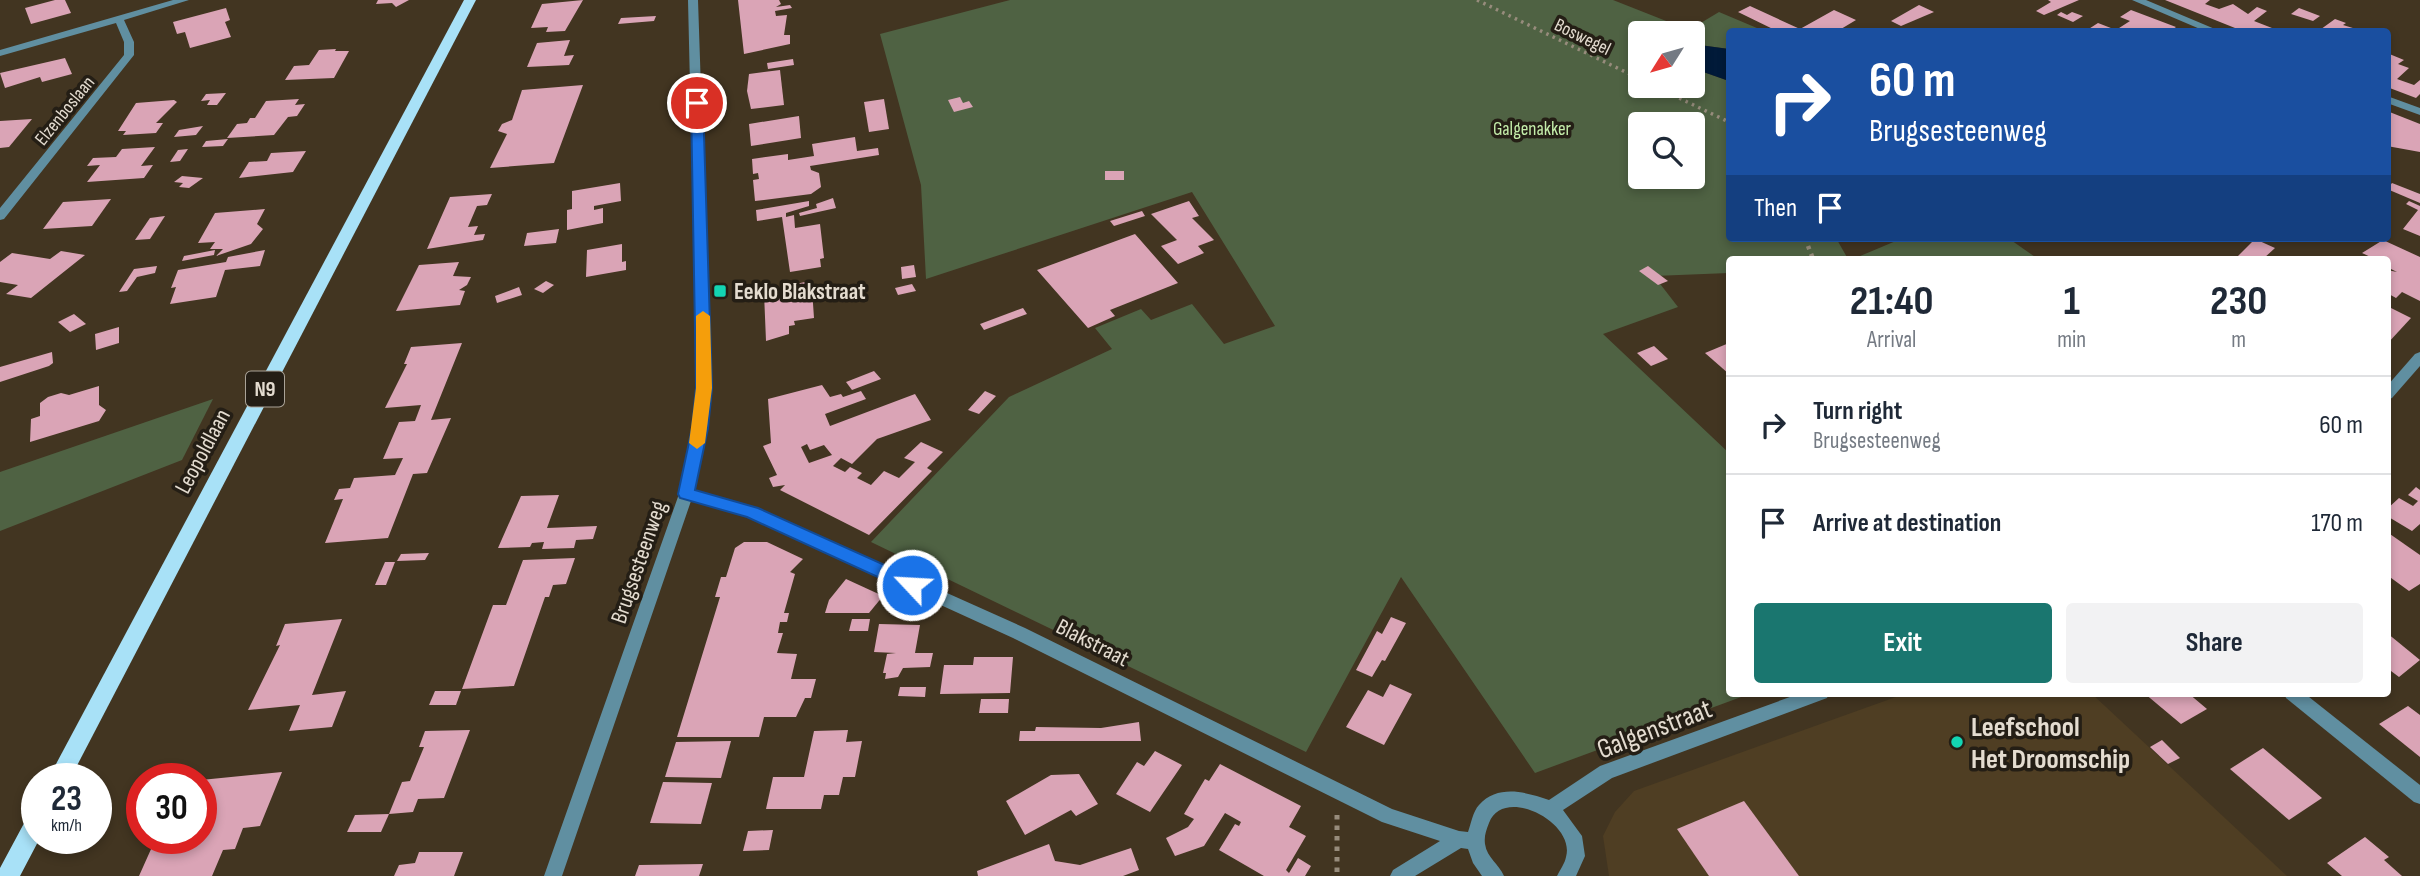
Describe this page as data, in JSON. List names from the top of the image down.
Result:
{
  "streets": {
    "main road": ["N9", "Leopoldlaan"],
    "street": [
      "Elzenboslaan",
      "Brugsesteenweg",
      "Blakstraat",
      "Galgenstraat"
    ],
    "path": ["Boswegel"]
  },
  "crossings": [
    ["Brugsesteenweg", "Blakstraat"]
  ],
  "parks": ["Galgenakker"],
  "places": {
    "transit": ["Eeklo Blakstraat"],
    "other": ["Leefschool Het Droomschip"]
  },
  "north": "bottom left",
  "page": {
    "turn": ["60 m", "Brugsesteenweg"],
    "then": "Then",
    "eta": [
      "21:40",
      "Arrival",
      "1",
      "min",
      "230",
      "m"
    ],
    "list": [
      {
        "name": "Turn right",
        "note": "Brugsesteenweg",
        "value": "60 m"
      },
      {
        "name": "Arrive at destination",
        "value": "170 m"
      }
    ],
    "buttons": ["Exit", "Share"],
    "speed": "23 km/h",
    "limit": "30"
  }
}
